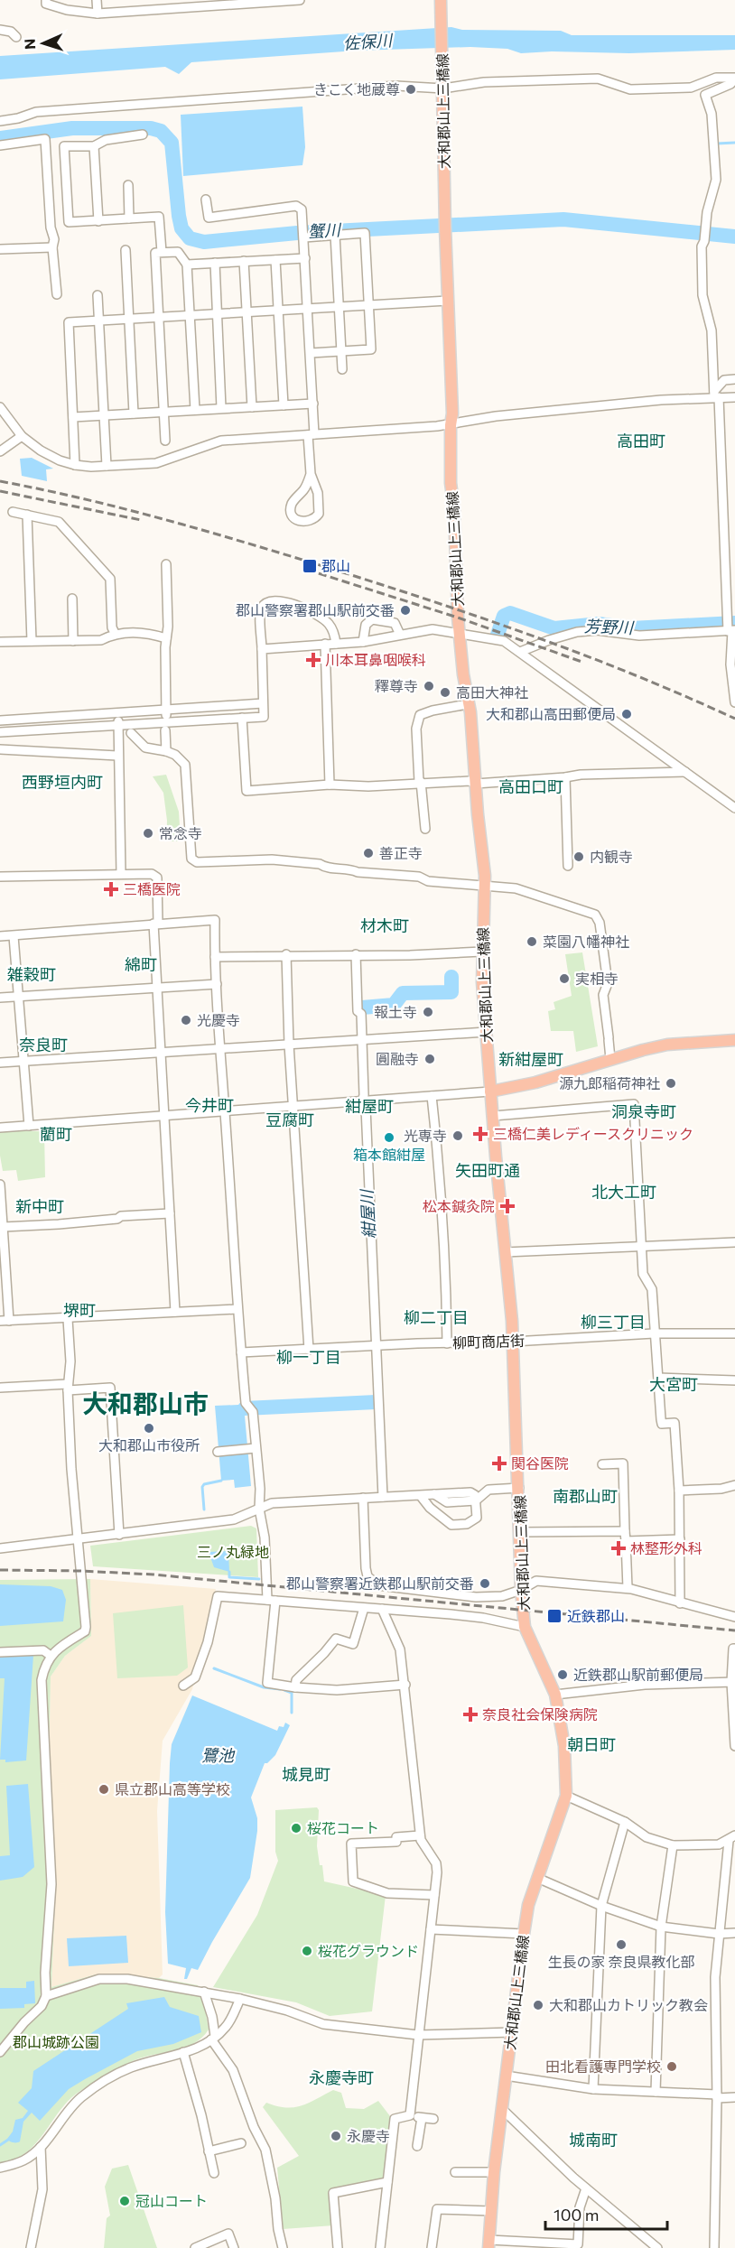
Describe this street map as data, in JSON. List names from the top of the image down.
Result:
{
  "streets": {
    "main road": ["大和郡山上三橋線"],
    "street": ["柳町商店街"]
  },
  "crossings": [
    ["大和郡山上三橋線", "柳町商店街"]
  ],
  "districts": [
    "高田町",
    "西野垣内町",
    "高田口町",
    "材木町",
    "綿町",
    "雑穀町",
    "奈良町",
    "新紺屋町",
    "今井町",
    "紺屋町",
    "洞泉寺町",
    "豆腐町",
    "藺町",
    "矢田町通",
    "北大工町",
    "新中町",
    "堺町",
    "柳二丁目",
    "柳三丁目",
    "柳一丁目",
    "大宮町",
    "大和郡山市",
    "南郡山町",
    "朝日町",
    "城見町",
    "永慶寺町",
    "城南町"
  ],
  "water": [
    "佐保川",
    "蟹川",
    "芳野川",
    "紺屋川",
    "鷺池"
  ],
  "parks": ["三ノ丸緑地", "郡山城跡公園"],
  "places": {
    "other": [
      "きこく地蔵尊",
      "郡山警察署郡山駅前交番",
      "釋尊寺",
      "高田大神社",
      "大和郡山高田郵便局",
      "常念寺",
      "善正寺",
      "内観寺",
      "菜園八幡神社",
      "実相寺",
      "報土寺",
      "光慶寺",
      "圓融寺",
      "源九郎稲荷神社",
      "光専寺",
      "箱本館紺屋",
      "大和郡山市役所",
      "郡山警察署近鉄郡山駅前交番",
      "近鉄郡山駅前郵便局",
      "県立郡山高等学校",
      "桜花コート",
      "生長の家 奈良県教化部",
      "桜花グラウンド",
      "大和郡山カトリック教会",
      "田北看護専門学校",
      "永慶寺",
      "冠山コート"
    ],
    "transit": ["郡山", "近鉄郡山"],
    "health": [
      "川本耳鼻咽喉科",
      "三橋医院",
      "三橋仁美レディースクリニック",
      "松本鍼灸院",
      "関谷医院",
      "林整形外科",
      "奈良社会保険病院"
    ]
  },
  "scale_bar": "100 m",
  "north": "left"
}
